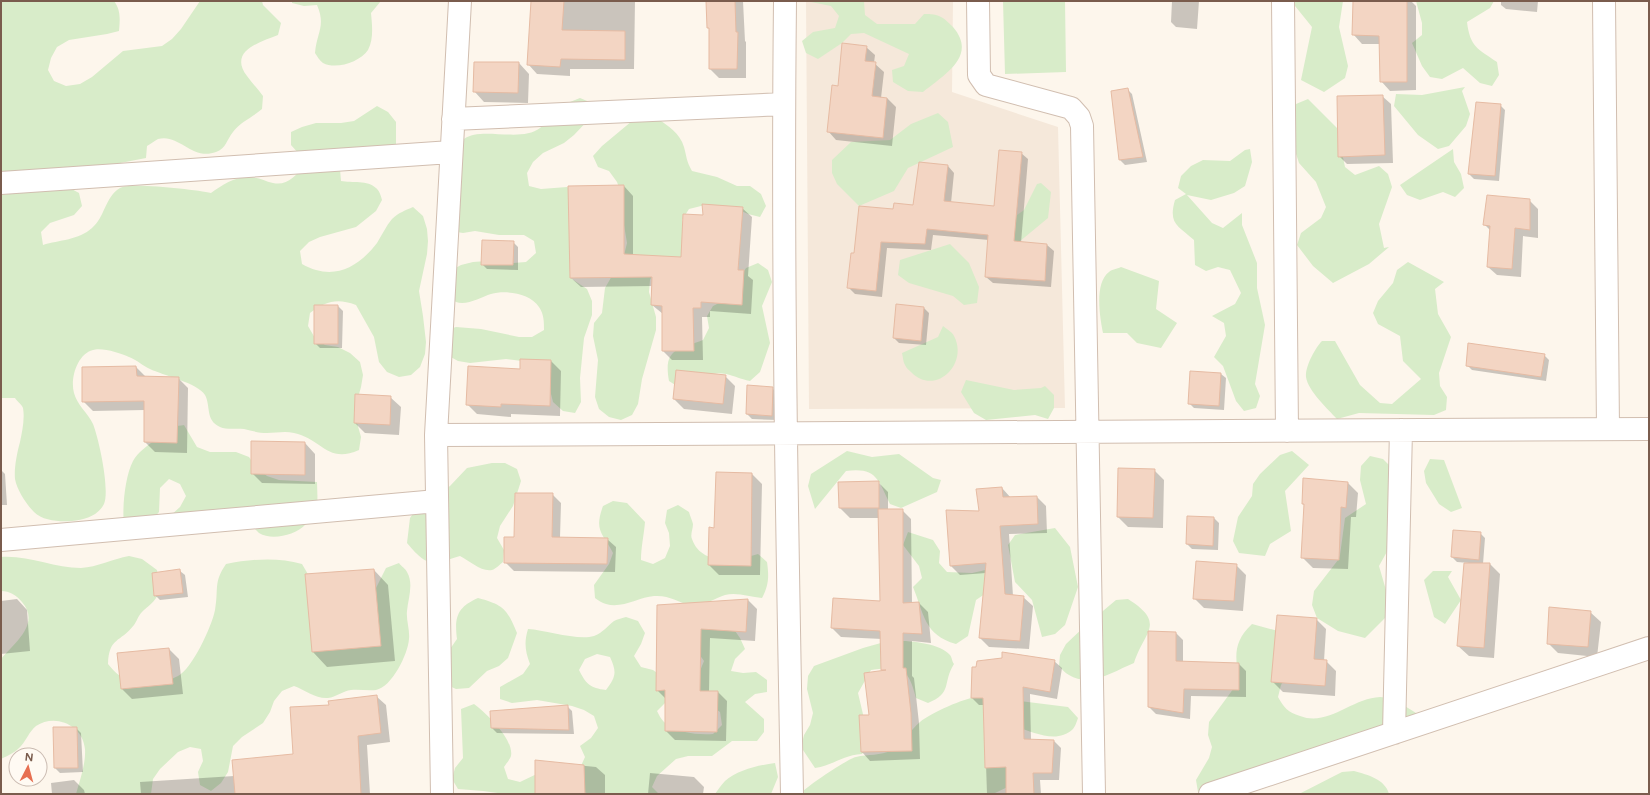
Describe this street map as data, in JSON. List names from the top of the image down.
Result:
{
  "north": "top"
}
